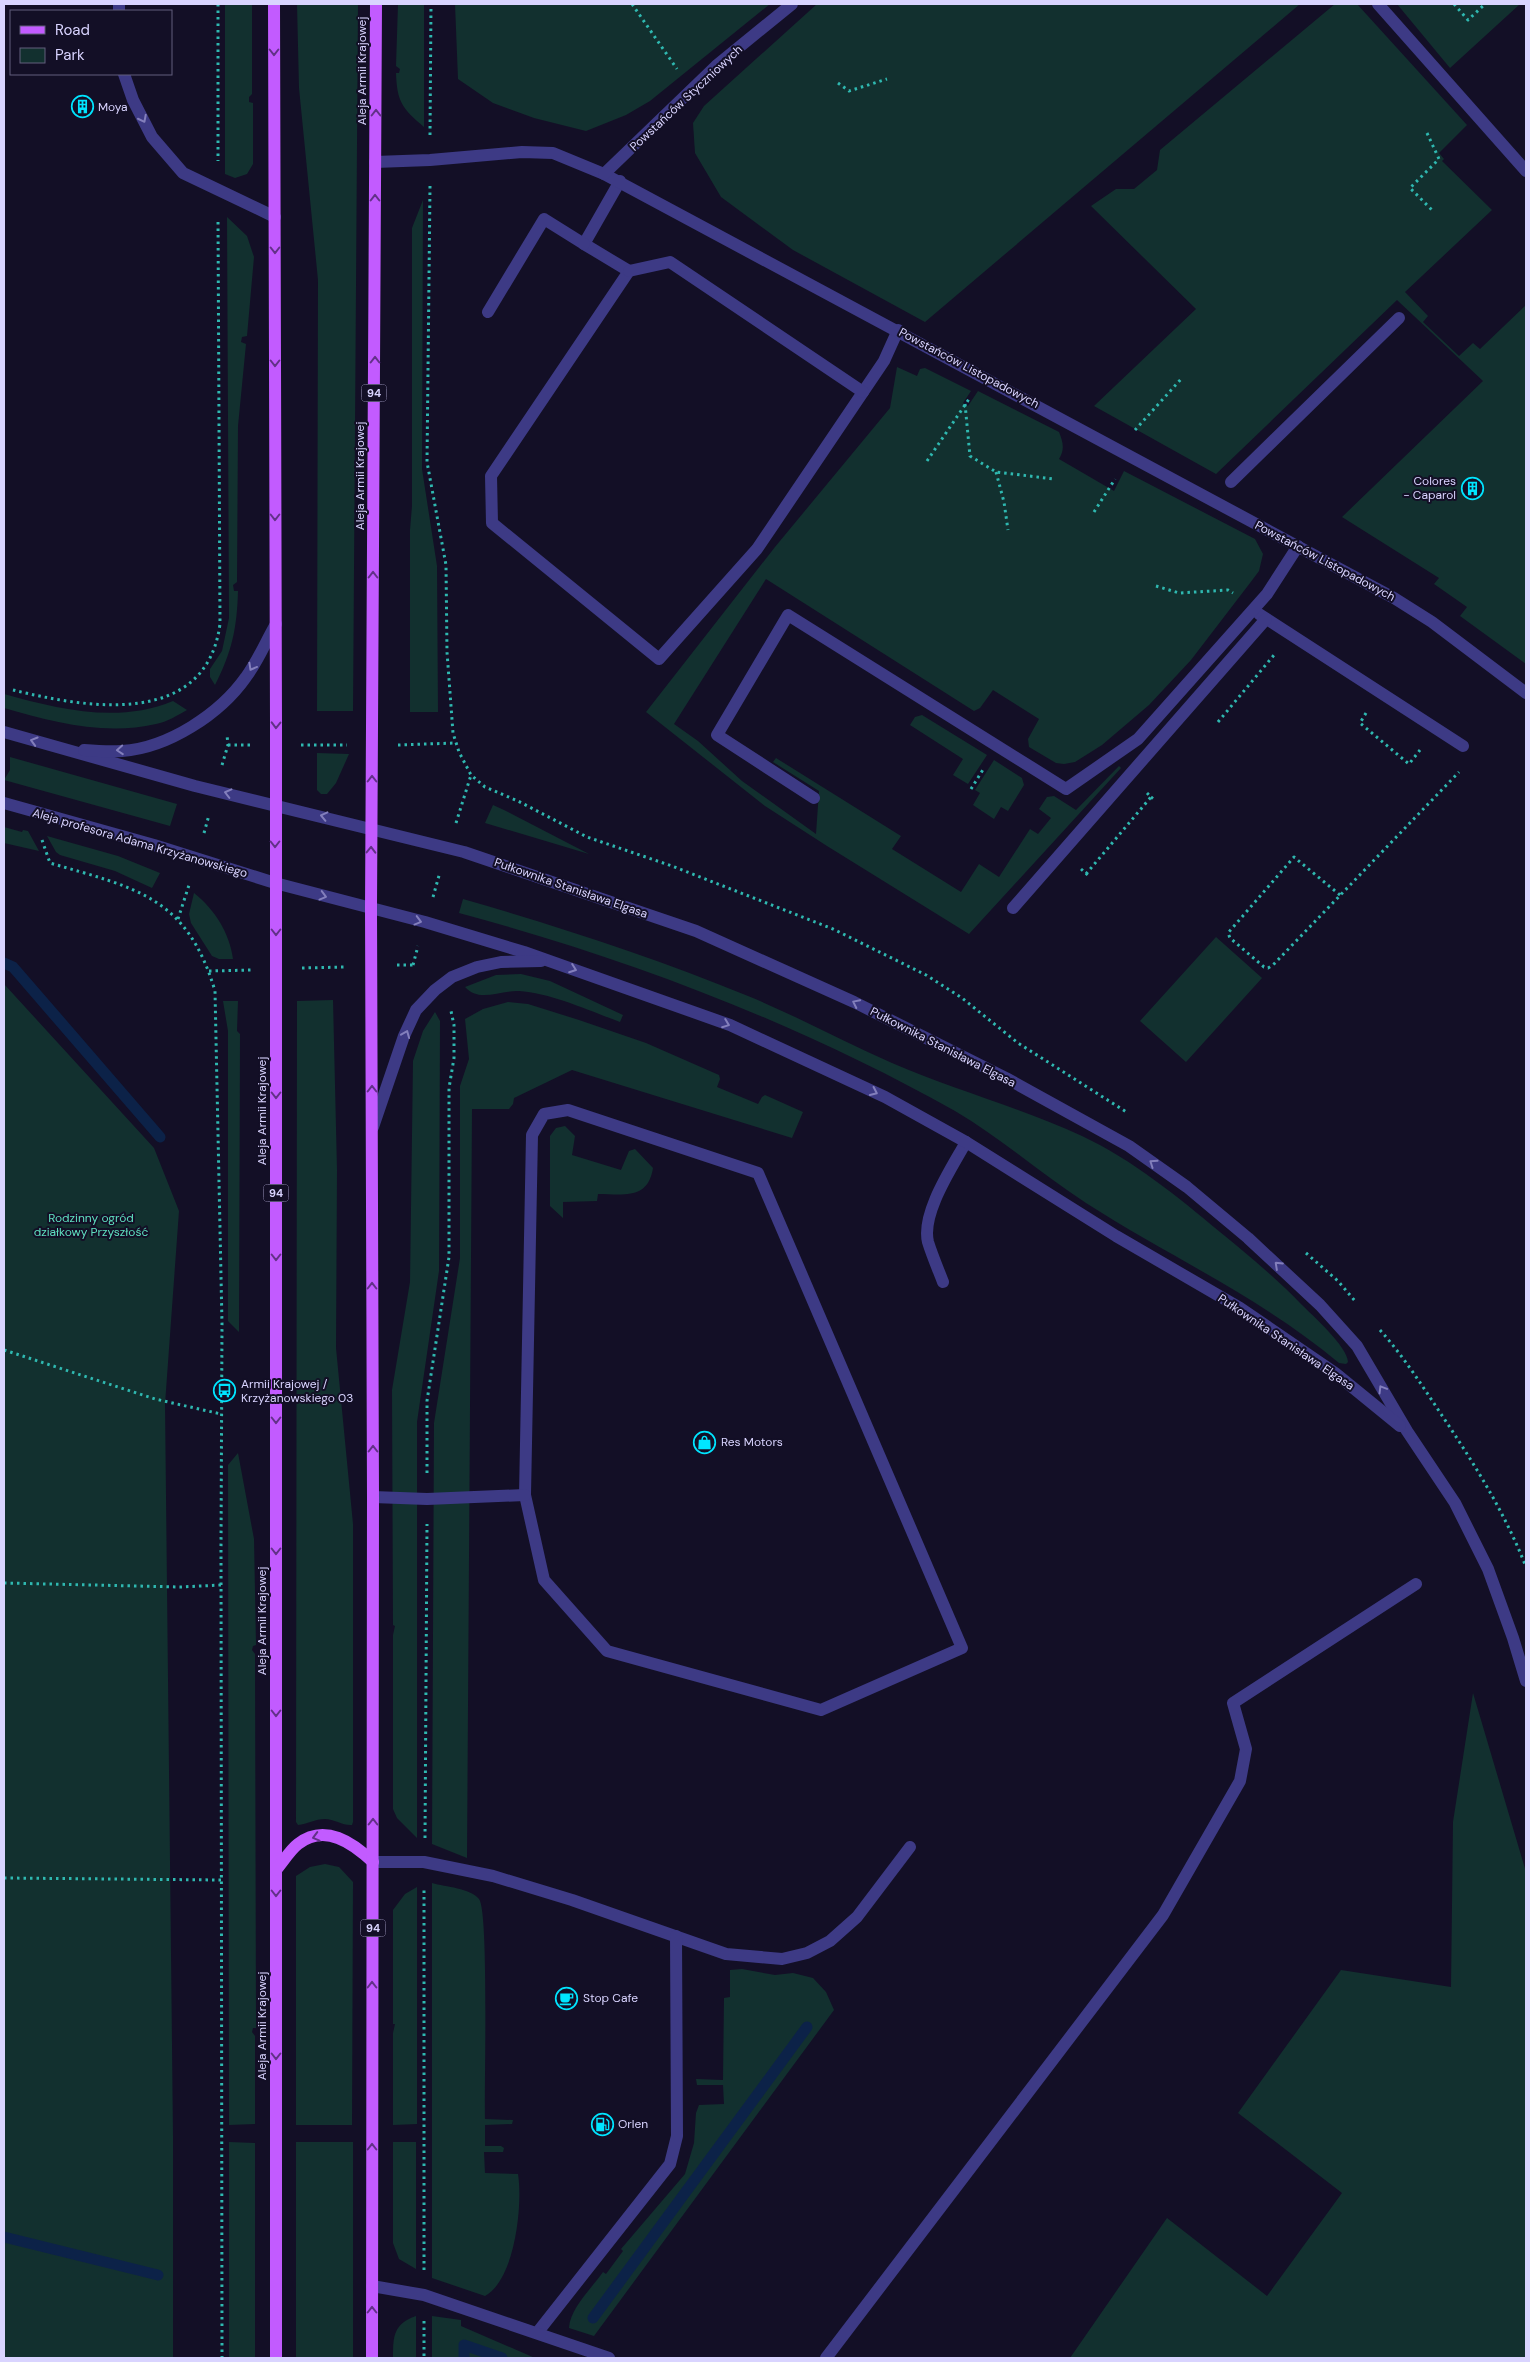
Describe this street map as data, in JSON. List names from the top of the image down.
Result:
{
  "streets": {
    "main road": ["Aleja Armii Krajowej", "94"],
    "street": [
      "Powstańców Styczniowych",
      "Powstańców Listopadowych",
      "Aleja profesora Adama Krzyżanowskiego",
      "Pułkownika Stanisława Elgasa"
    ]
  },
  "crossings": [
    ["Aleja Armii Krajowej", "Powstańców Listopadowych"],
    ["Aleja Armii Krajowej", "Aleja profesora Adama Krzyżanowskiego"],
    ["Aleja Armii Krajowej", "Pułkownika Stanisława Elgasa"],
    ["Powstańców Styczniowych", "Powstańców Listopadowych"]
  ],
  "parks": ["Rodzinny ogród działkowy Przyszłość"],
  "places": {
    "building": ["Moya", "Colores - Caparol"],
    "bus stop": ["Armii Krajowej / Krzyżanowskiego 03"],
    "shop": ["Res Motors"],
    "cafe": ["Stop Cafe"],
    "fuel station": ["Orlen"]
  },
  "legend": ["Road", "Park"]
}
